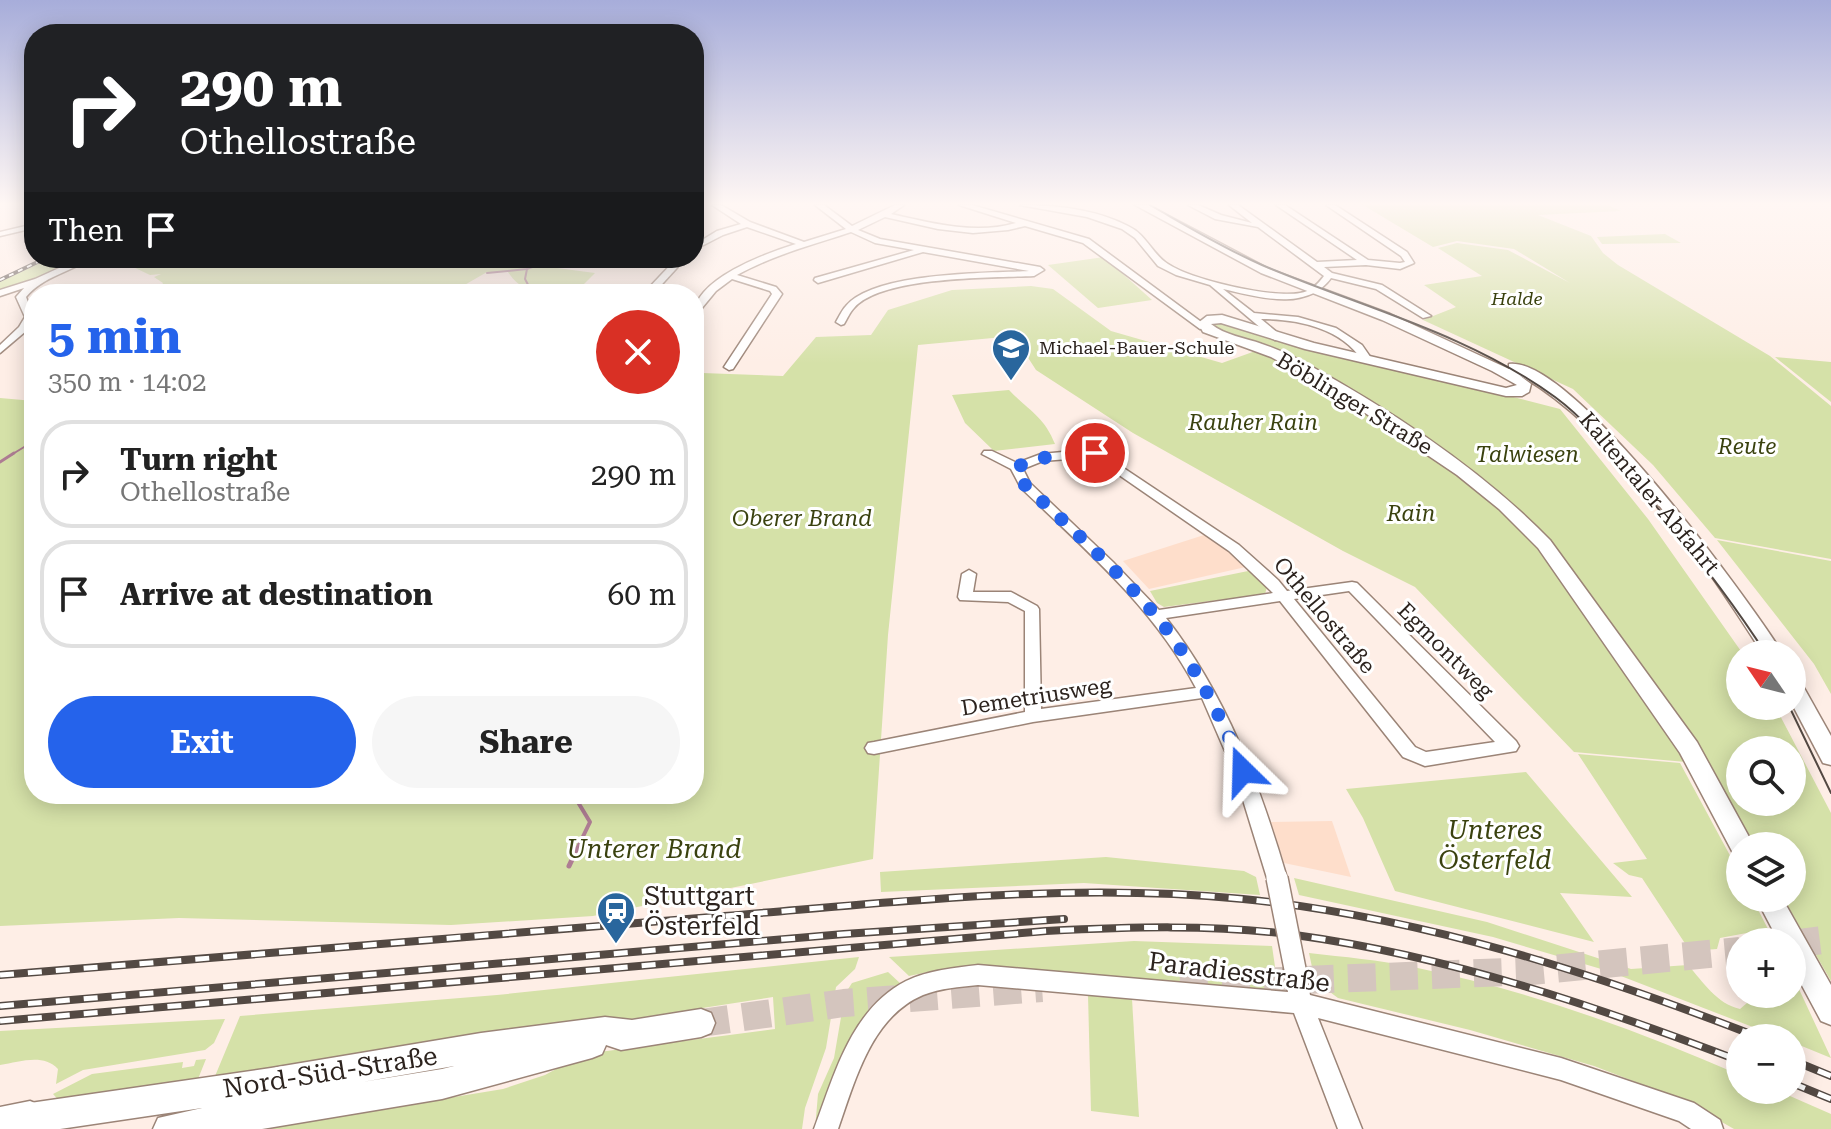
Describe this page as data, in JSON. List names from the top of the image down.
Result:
{
  "streets": {
    "main road": ["Böblinger Straße", "Kaltentaler Abfahrt", "Nord-Süd-Straße"],
    "street": [
      "Othellostraße",
      "Egmontweg",
      "Demetriusweg",
      "Paradiesstraße"
    ]
  },
  "crossings": [
    ["Böblinger Straße", "Kaltentaler Abfahrt"],
    ["Othellostraße", "Egmontweg"]
  ],
  "parks": [
    "Halde",
    "Rauher Rain",
    "Reute",
    "Talwiesen",
    "Rain",
    "Oberer Brand",
    "Unteres Österfeld",
    "Unterer Brand"
  ],
  "places": {
    "school or university": ["Michael-Bauer-Schule"],
    "station": ["Stuttgart Österfeld"]
  },
  "north": "top left",
  "page": {
    "turn": ["290 m", "Othellostraße"],
    "then": "Then",
    "heading": ["5 min", "350 m · 14:02"],
    "list": [
      {
        "name": "Turn right",
        "note": "Othellostraße",
        "value": "290 m"
      },
      {
        "name": "Arrive at destination",
        "value": "60 m"
      }
    ],
    "map_buttons": ["+", "−"],
    "buttons": ["Exit", "Share"]
  }
}
